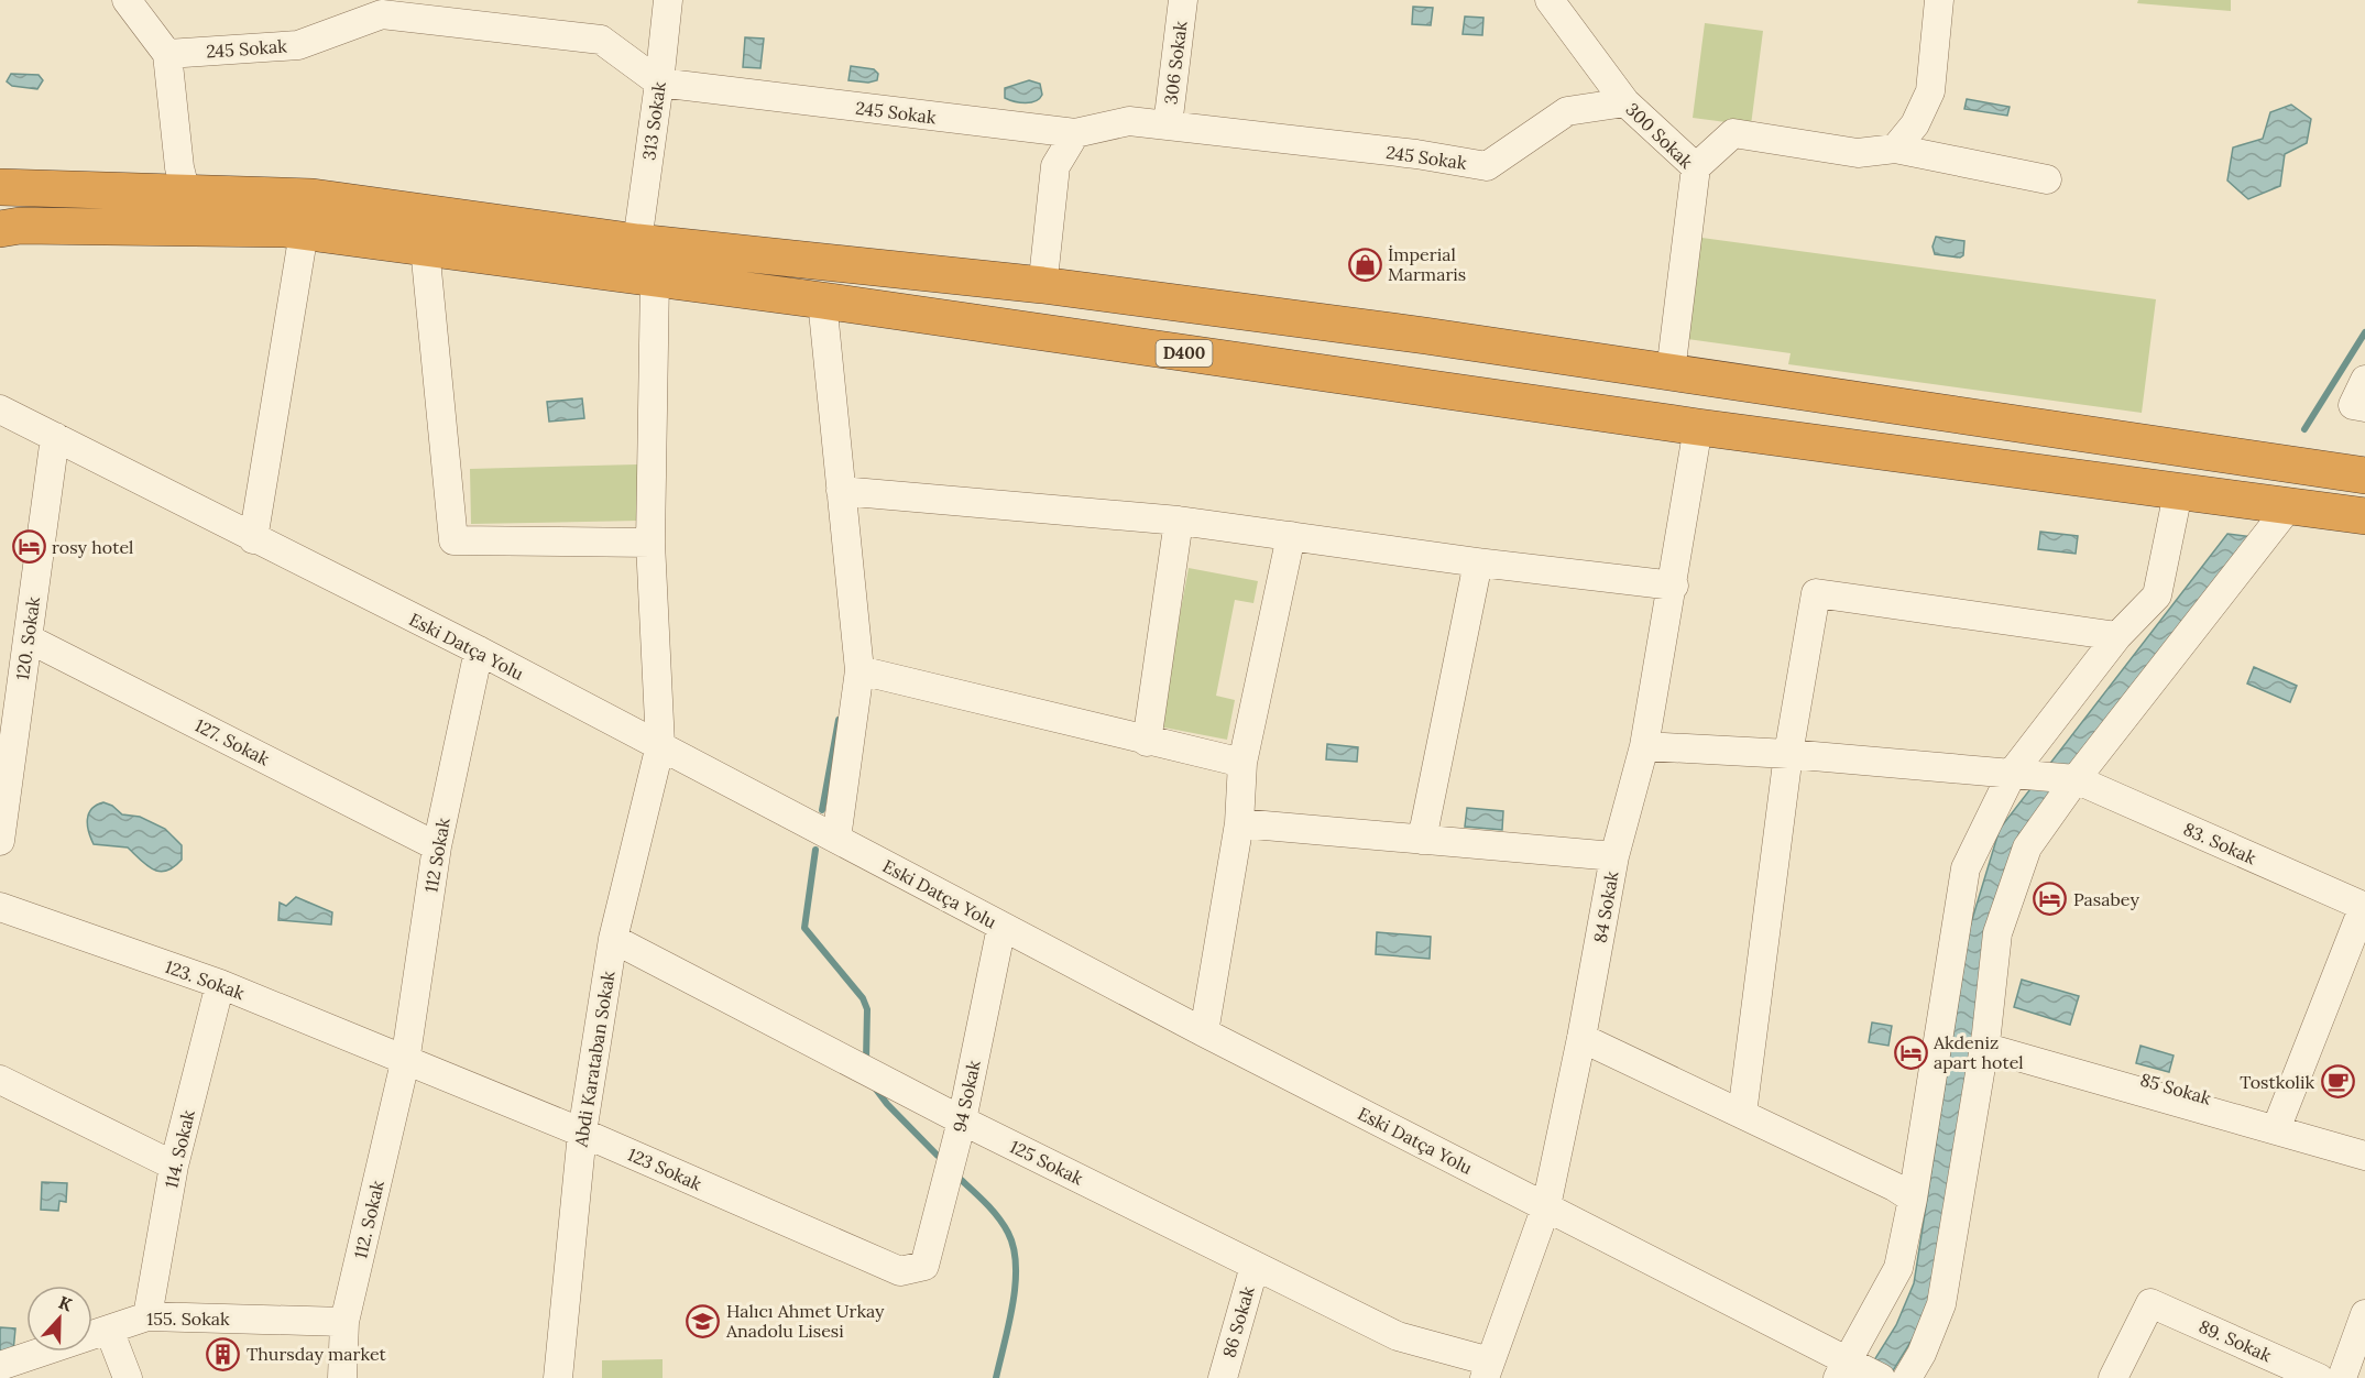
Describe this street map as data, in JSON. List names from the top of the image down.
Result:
{
  "streets": {
    "highway": ["D400"],
    "street": [
      "245 Sokak",
      "306 Sokak",
      "313 Sokak",
      "300 Sokak",
      "120. Sokak",
      "Eski Datça Yolu",
      "127. Sokak",
      "83. Sokak",
      "112 Sokak",
      "84 Sokak",
      "123. Sokak",
      "Abdi Karataban Sokak",
      "85 Sokak",
      "94 Sokak",
      "114. Sokak",
      "125 Sokak",
      "123 Sokak",
      "112. Sokak",
      "155. Sokak",
      "86 Sokak",
      "89. Sokak"
    ]
  },
  "crossings": [
    ["245 Sokak", "306 Sokak"],
    ["245 Sokak", "313 Sokak"],
    ["245 Sokak", "300 Sokak"],
    ["D400", "84 Sokak"],
    ["D400", "Abdi Karataban Sokak"],
    ["120. Sokak", "Eski Datça Yolu"],
    ["120. Sokak", "127. Sokak"],
    ["Eski Datça Yolu", "112 Sokak"],
    ["Eski Datça Yolu", "84 Sokak"],
    ["Eski Datça Yolu", "Abdi Karataban Sokak"],
    ["Eski Datça Yolu", "94 Sokak"],
    ["127. Sokak", "112 Sokak"],
    ["83. Sokak", "84 Sokak"],
    ["112 Sokak", "123. Sokak"],
    ["112 Sokak", "123 Sokak"],
    ["112 Sokak", "112. Sokak"],
    ["84 Sokak", "125 Sokak"],
    ["123. Sokak", "114. Sokak"],
    ["123. Sokak", "123 Sokak"],
    ["123. Sokak", "112. Sokak"],
    ["Abdi Karataban Sokak", "125 Sokak"],
    ["Abdi Karataban Sokak", "123 Sokak"],
    ["94 Sokak", "125 Sokak"],
    ["94 Sokak", "123 Sokak"],
    ["114. Sokak", "155. Sokak"],
    ["125 Sokak", "86 Sokak"],
    ["123 Sokak", "112. Sokak"],
    ["112. Sokak", "155. Sokak"]
  ],
  "places": {
    "shop": ["İmperial Marmaris"],
    "hotel": ["rosy hotel", "Pasabey", "Akdeniz apart hotel"],
    "cafe": ["Tostkolik"],
    "school or university": ["Halıcı Ahmet Urkay Anadolu Lisesi"],
    "building": ["Thursday market"]
  },
  "north": "top"
}
